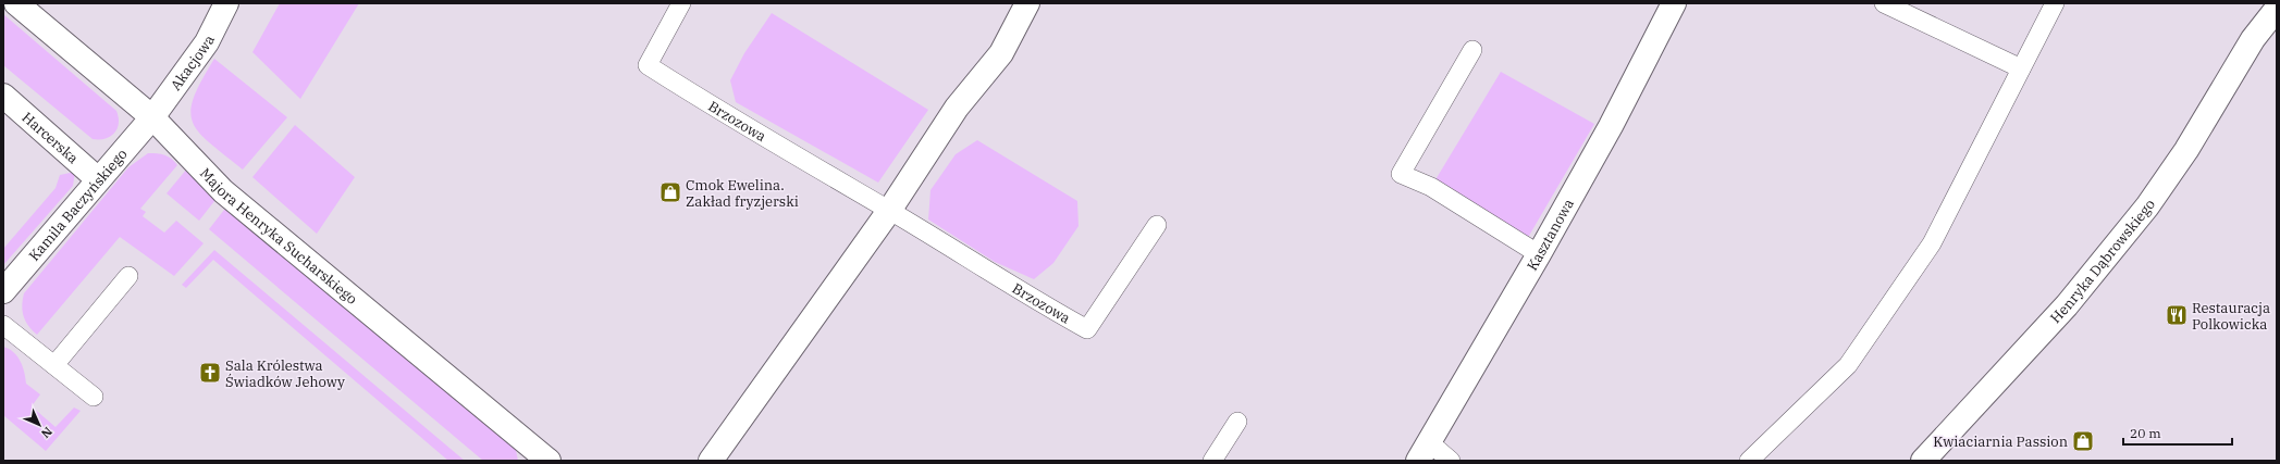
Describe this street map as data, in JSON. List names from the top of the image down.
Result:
{
  "streets": {
    "street": [
      "Akacjowa",
      "Harcerska",
      "Kamila Baczyńskiego",
      "Kasztanowa",
      "Majora Henryka Sucharskiego",
      "Henryka Dąbrowskiego"
    ],
    "lane": ["Brzozowa"]
  },
  "crossings": [
    ["Akacjowa", "Kamila Baczyńskiego"],
    ["Akacjowa", "Majora Henryka Sucharskiego"],
    ["Harcerska", "Kamila Baczyńskiego"],
    ["Kamila Baczyńskiego", "Majora Henryka Sucharskiego"]
  ],
  "places": {
    "shop": ["Cmok Ewelina. Zakład fryzjerski", "Kwiaciarnia Passion"],
    "restaurant": ["Restauracja Polkowicka"],
    "church": ["Sala Królestwa Świadków Jehowy"]
  },
  "scale_bar": "20 m",
  "north": "bottom right"
}
